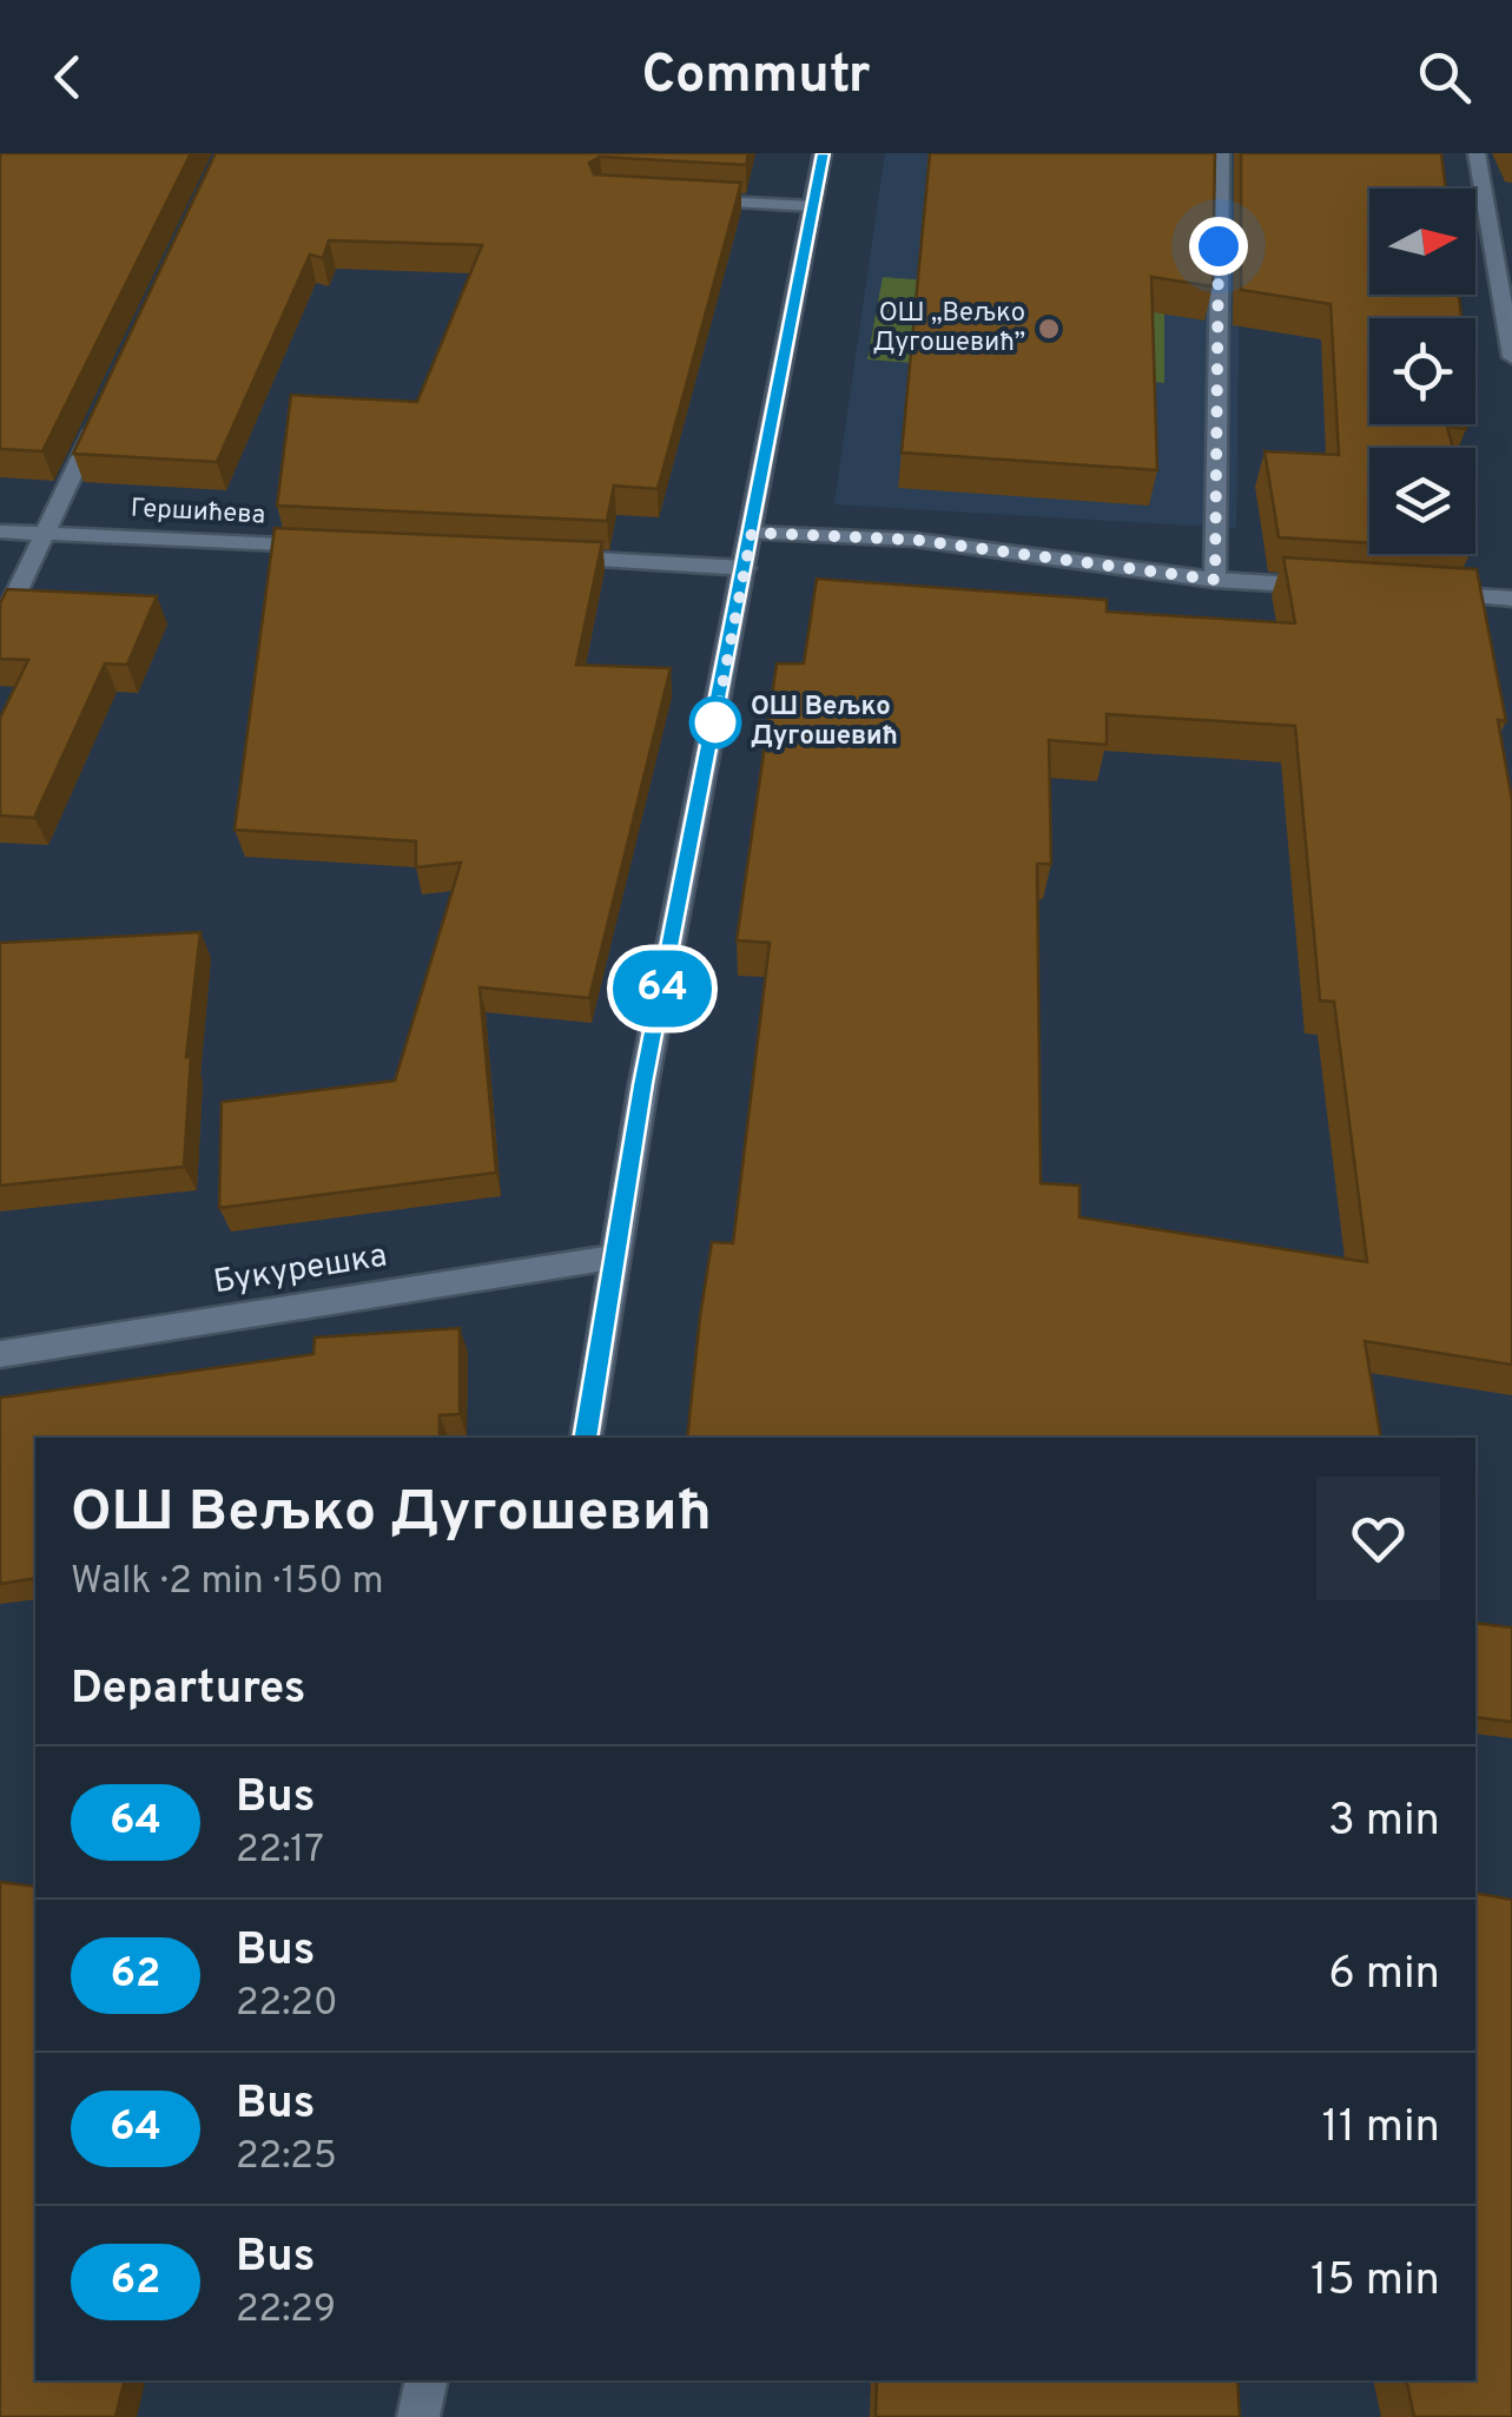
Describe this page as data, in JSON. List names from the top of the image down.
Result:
{
  "streets": {
    "street": ["Гершићева", "Букурешка"]
  },
  "places": ["ОШ „Вељко Дугошевић”", "ОШ Вељко Дугошевић"],
  "lines": ["bus line 64"],
  "north": "right",
  "page": {
    "header": "Commutr",
    "on_map": "64",
    "heading": [
      ["ОШ Вељко Дугошевић", "Walk · 2 min · 150 m"],
      "Departures"
    ],
    "list": [
      {
        "mark": "64",
        "name": "Bus",
        "note": "22:17",
        "value": "3 min"
      },
      {
        "mark": "62",
        "name": "Bus",
        "note": "22:20",
        "value": "6 min"
      },
      {
        "mark": "64",
        "name": "Bus",
        "note": "22:25",
        "value": "11 min"
      },
      {
        "mark": "62",
        "name": "Bus",
        "note": "22:29",
        "value": "15 min"
      }
    ]
  }
}
